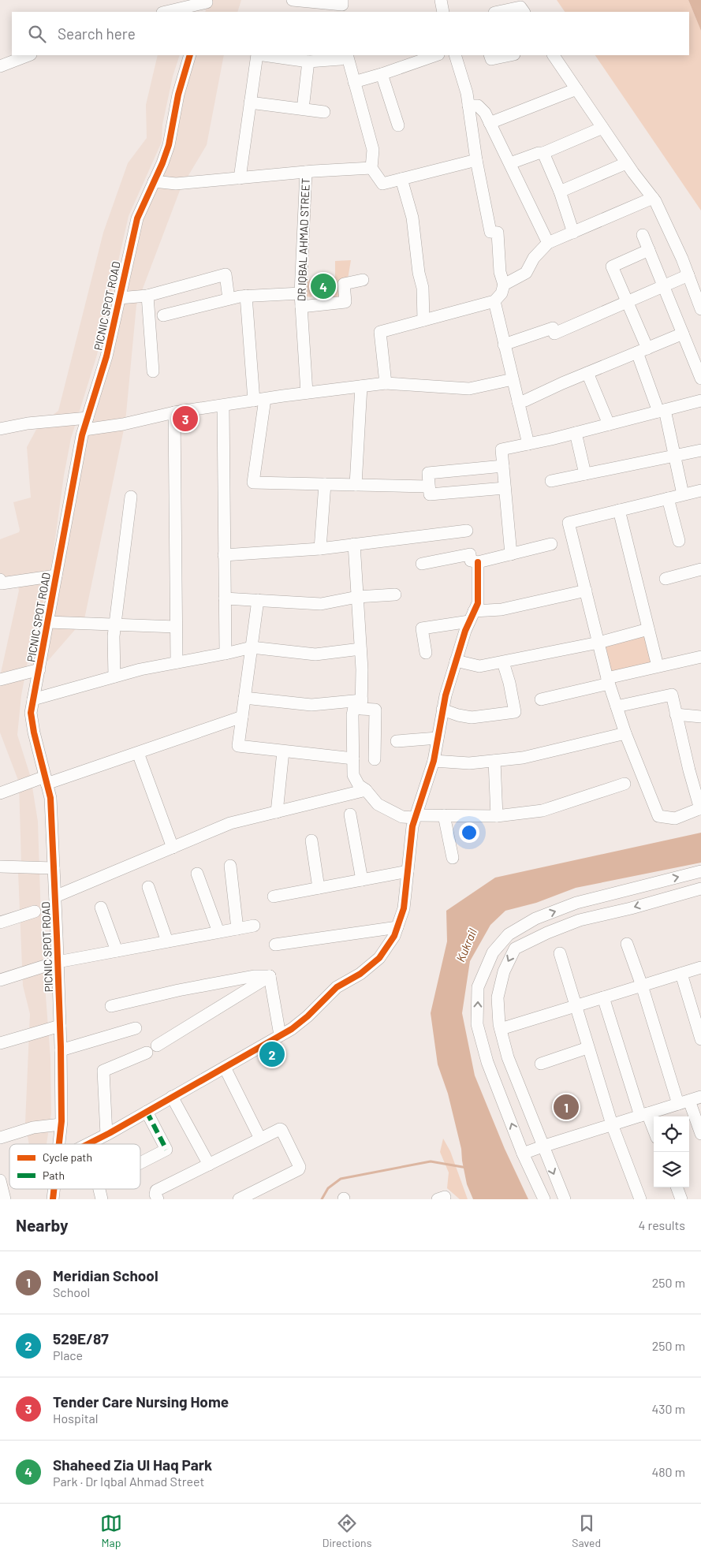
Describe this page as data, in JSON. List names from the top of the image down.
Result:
{
  "streets": {
    "street": ["DR IQBAL AHMAD STREET", "PICNIC SPOT ROAD"]
  },
  "water": ["Kukrail"],
  "legend": ["Cycle path", "Path"],
  "page": {
    "search": "Search here",
    "pins": [
      "4",
      "3",
      "2",
      "1"
    ],
    "heading": ["Nearby", "4 results"],
    "list": [
      {
        "mark": "1",
        "name": "Meridian School",
        "note": "School",
        "value": "250 m"
      },
      {
        "mark": "2",
        "name": "529E/87",
        "note": "Place",
        "value": "250 m"
      },
      {
        "mark": "3",
        "name": "Tender Care Nursing Home",
        "note": "Hospital",
        "value": "430 m"
      },
      {
        "mark": "4",
        "name": "Shaheed Zia Ul Haq Park",
        "note": "Park · Dr Iqbal Ahmad Street",
        "value": "480 m"
      }
    ],
    "nav": ["Map", "Directions", "Saved"]
  }
}
